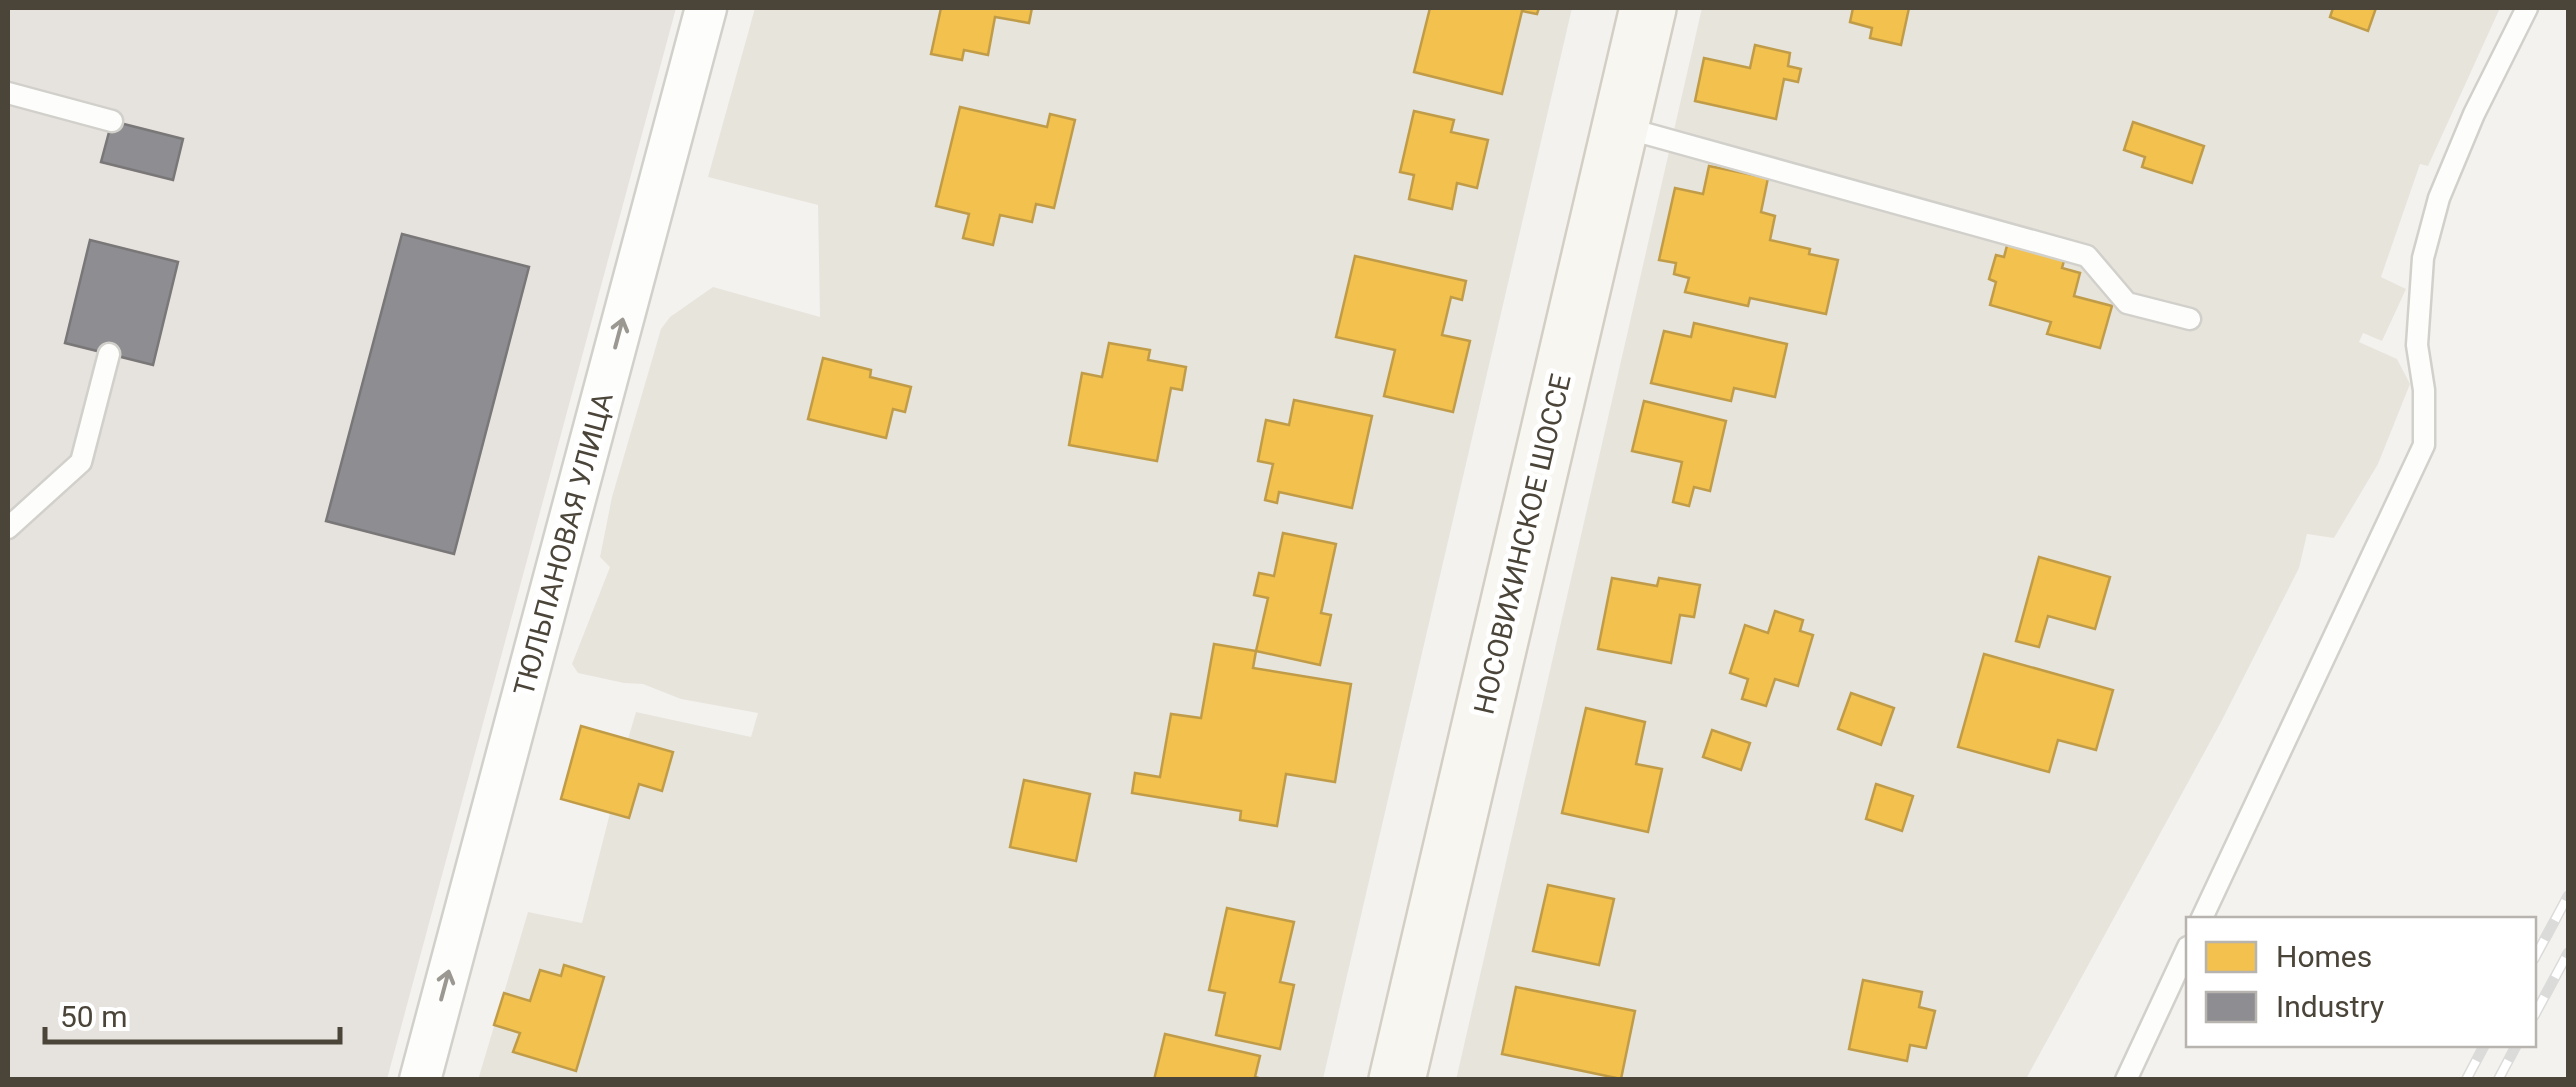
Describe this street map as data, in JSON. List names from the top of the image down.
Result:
{
  "streets": {
    "main road": ["НОСОВИХИНСКОЕ ШОССЕ"],
    "street": ["ТЮЛЬПАНОВАЯ УЛИЦА"]
  },
  "one_way": ["ТЮЛЬПАНОВАЯ УЛИЦА"],
  "legend": ["Homes", "Industry"],
  "scale_bar": "50 m"
}
